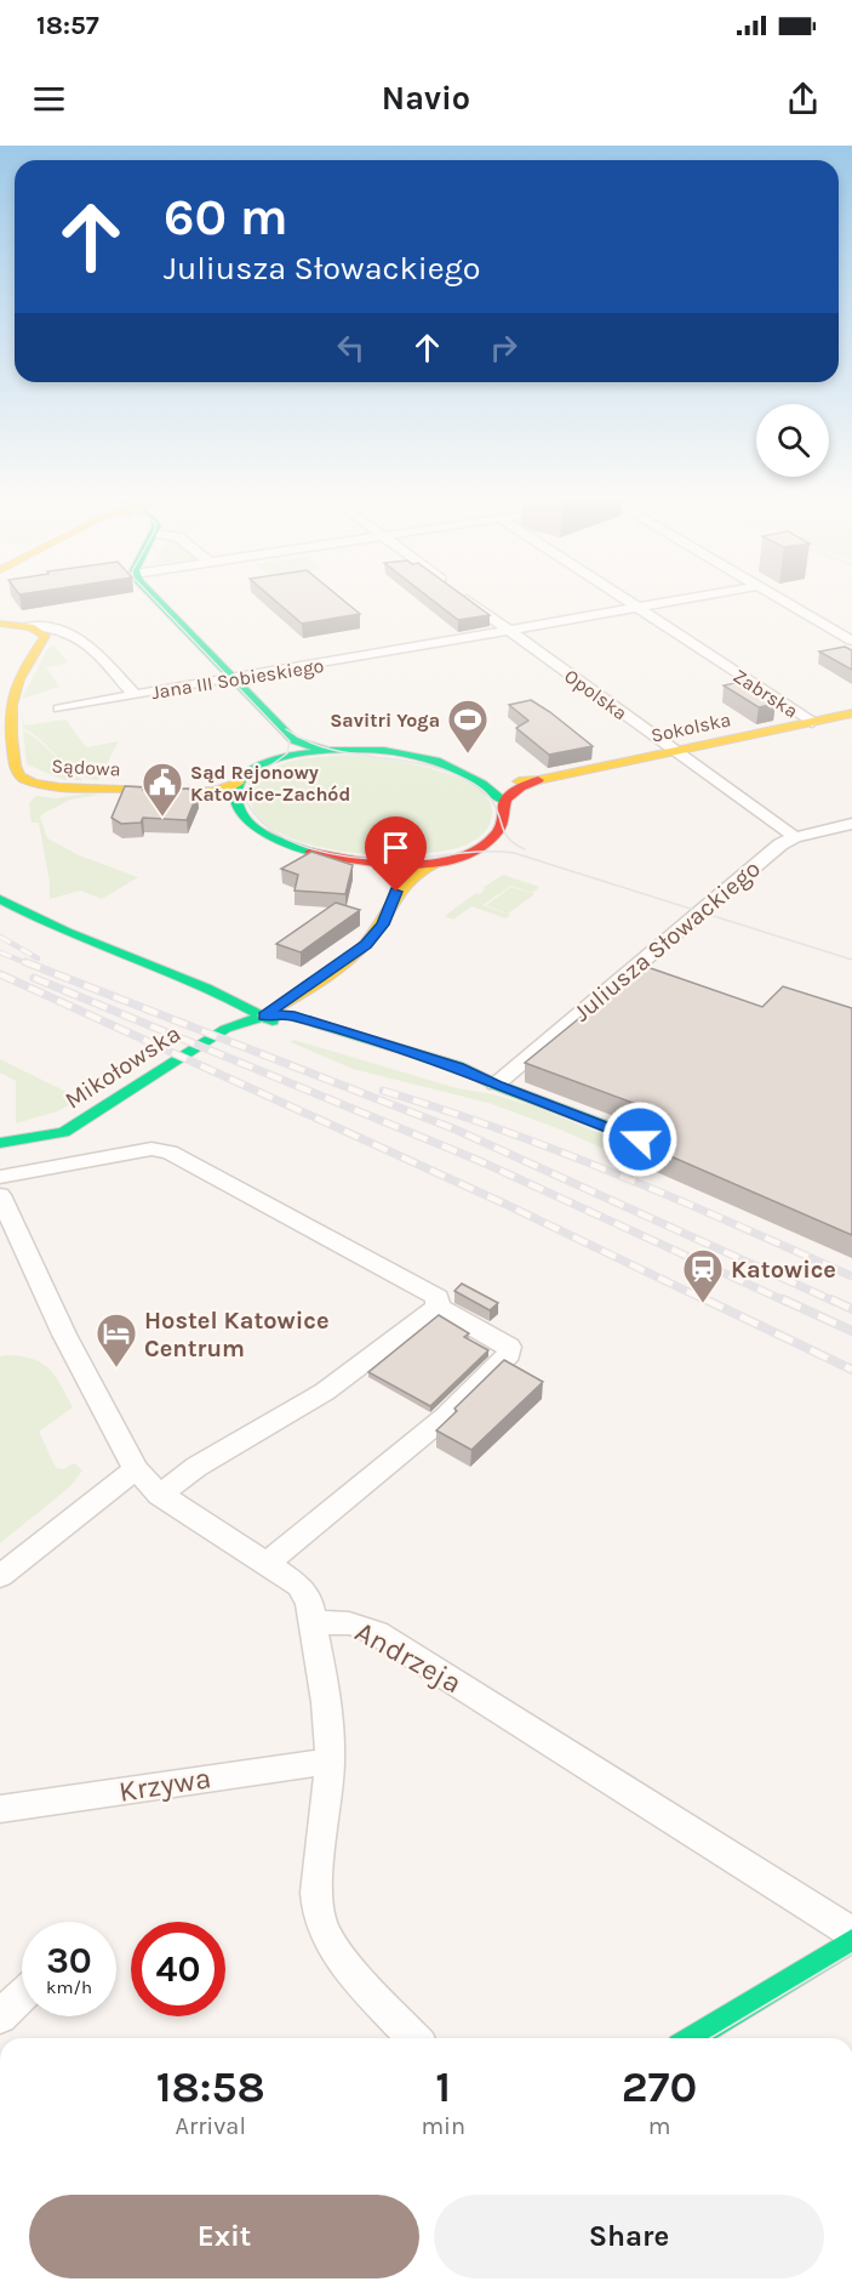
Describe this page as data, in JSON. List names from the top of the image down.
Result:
{
  "streets": {
    "street": [
      "Jana III Sobieskiego",
      "Zabrska",
      "Opolska",
      "Sokolska",
      "Sądowa",
      "Juliusza Słowackiego",
      "Mikołowska",
      "Andrzeja",
      "Krzywa"
    ]
  },
  "crossings": [
    ["Jana III Sobieskiego", "Zabrska"],
    ["Jana III Sobieskiego", "Opolska"],
    ["Zabrska", "Sokolska"],
    ["Opolska", "Sokolska"],
    ["Opolska", "Juliusza Słowackiego"],
    ["Sokolska", "Sądowa"]
  ],
  "places": {
    "sports": ["Savitri Yoga"],
    "public building": ["Sąd Rejonowy Katowice-Zachód"],
    "station": ["Katowice"],
    "hotel": ["Hostel Katowice Centrum"]
  },
  "page": {
    "status": "18:57",
    "header": "Navio",
    "turn": ["60 m", "Juliusza Słowackiego"],
    "speed": "30 km/h",
    "limit": "40",
    "eta": [
      "18:58",
      "Arrival",
      "1",
      "min",
      "270",
      "m"
    ],
    "buttons": ["Exit", "Share"]
  }
}
